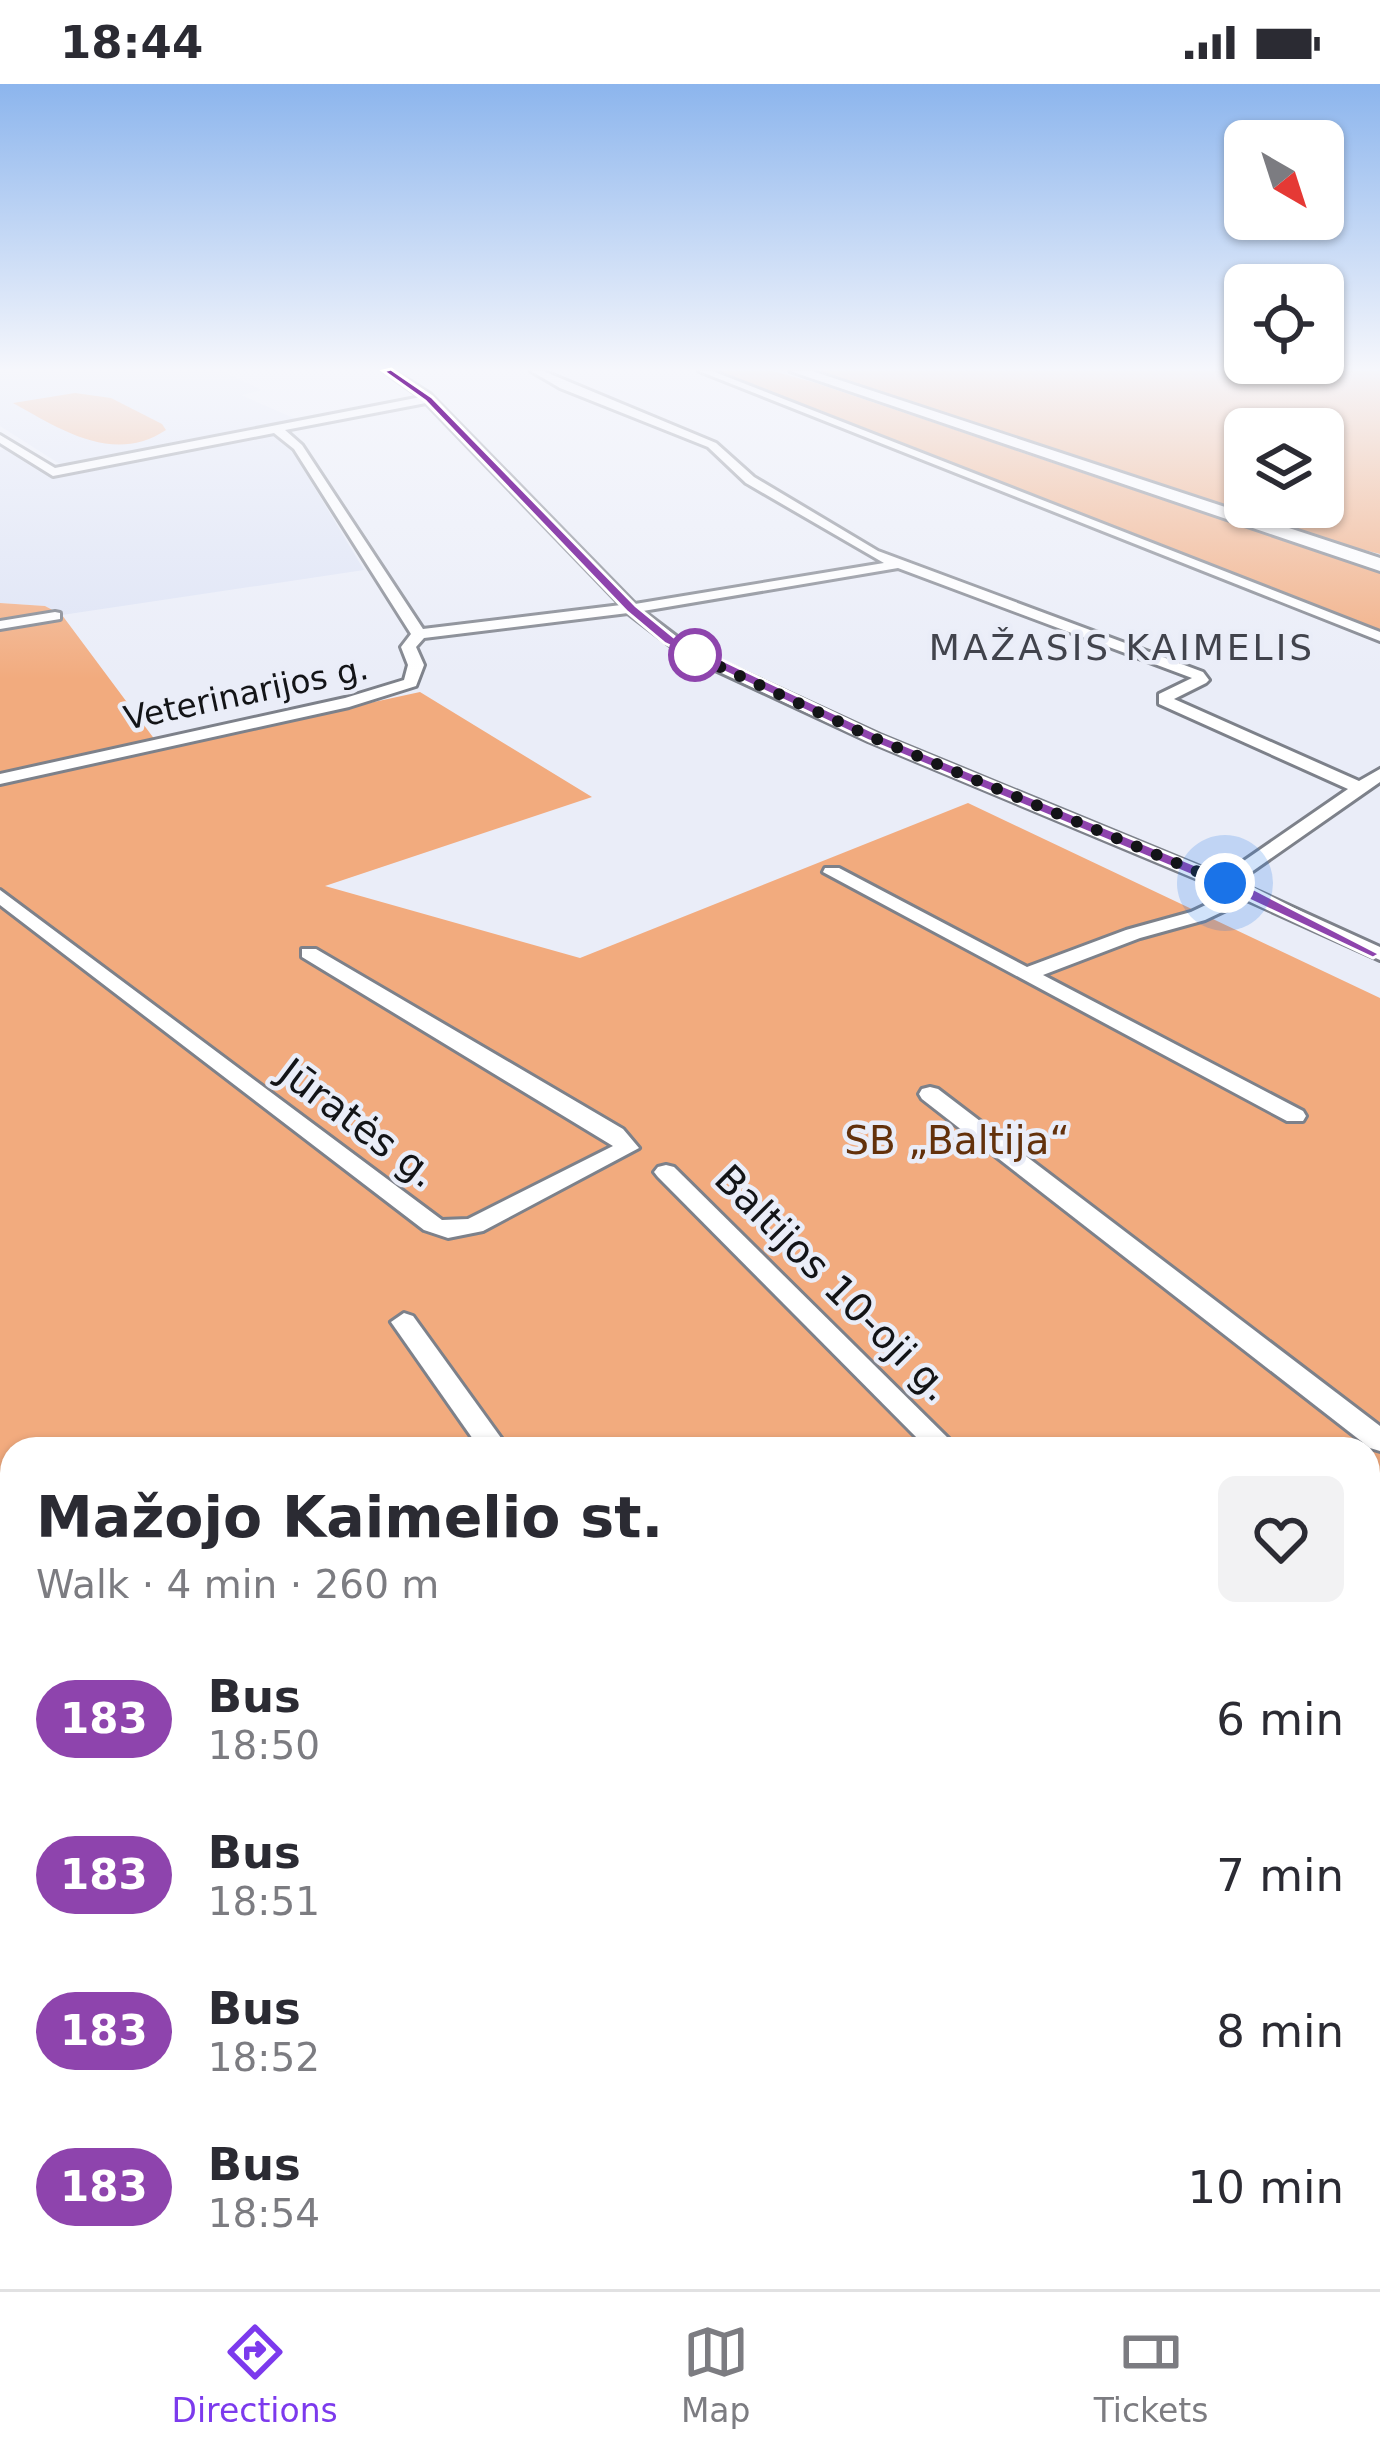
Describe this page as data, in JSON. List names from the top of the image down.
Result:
{
  "streets": {
    "street": ["Veterinarijos g.", "Jūratės g.", "Baltijos 10-oji g."]
  },
  "districts": ["MAŽASIS KAIMELIS"],
  "parks": ["SB „Baltija“"],
  "lines": ["bus line 183"],
  "north": "bottom right",
  "page": {
    "status": "18:44",
    "heading": ["Mažojo Kaimelio st.", "Walk · 4 min · 260 m"],
    "list": [
      {
        "mark": "183",
        "name": "Bus",
        "note": "18:50",
        "value": "6 min"
      },
      {
        "mark": "183",
        "name": "Bus",
        "note": "18:51",
        "value": "7 min"
      },
      {
        "mark": "183",
        "name": "Bus",
        "note": "18:52",
        "value": "8 min"
      },
      {
        "mark": "183",
        "name": "Bus",
        "note": "18:54",
        "value": "10 min"
      }
    ],
    "tabs": ["Directions", "Map", "Tickets"]
  }
}
